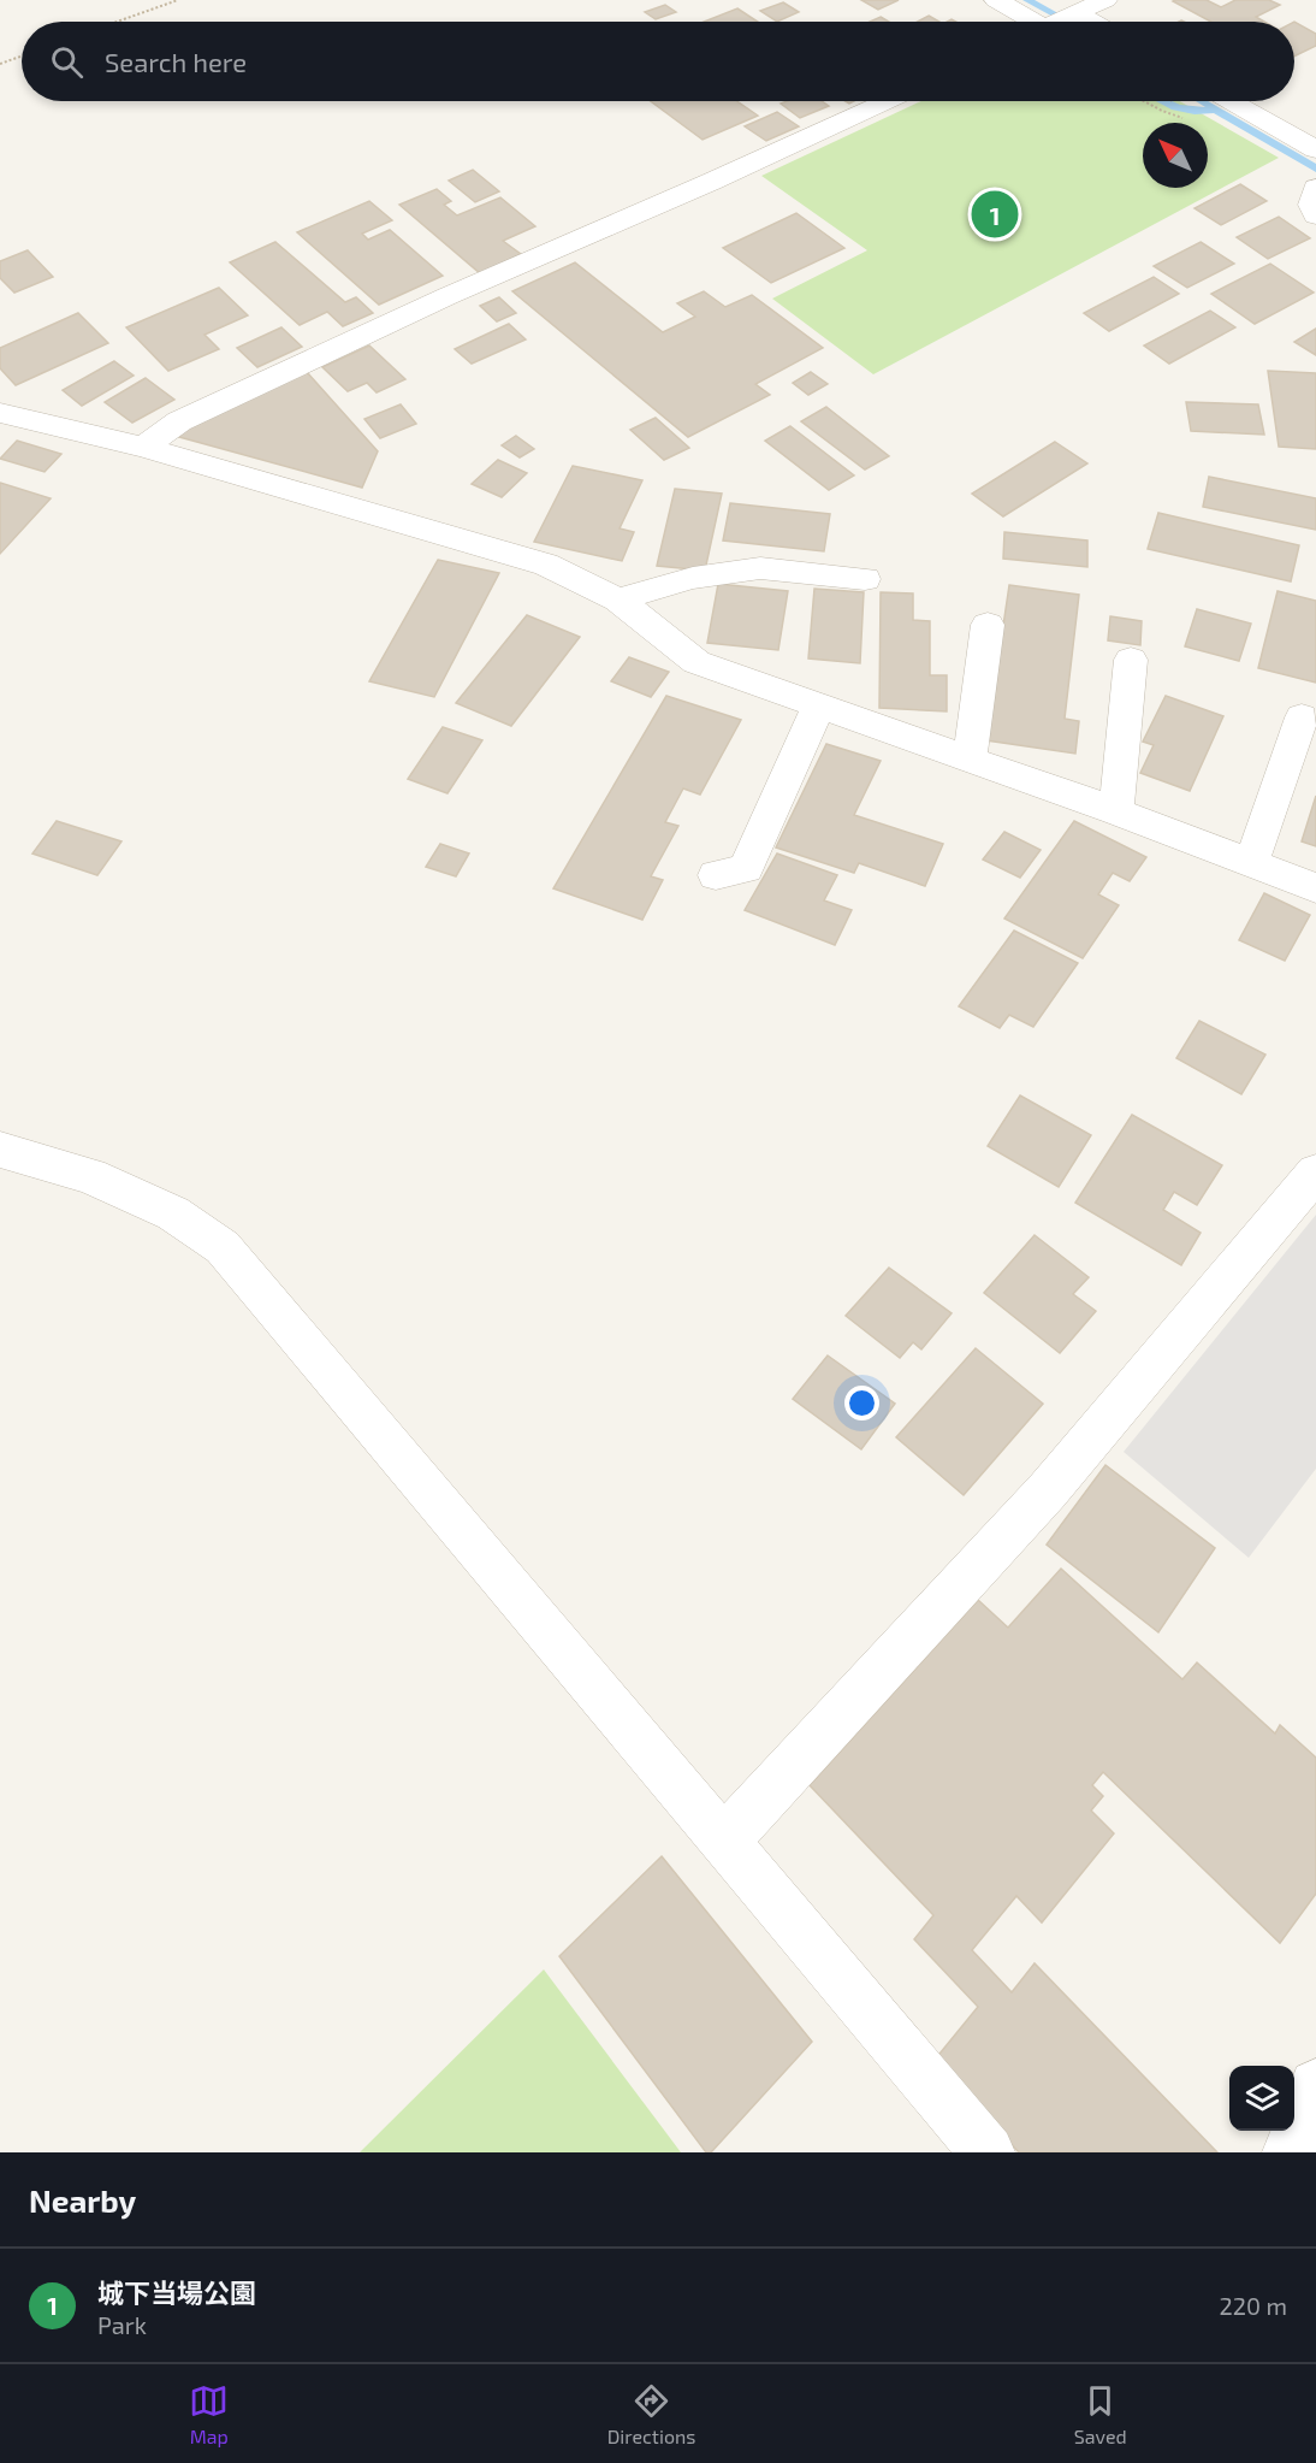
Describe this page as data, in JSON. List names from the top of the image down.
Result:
{
  "north": "top left",
  "page": {
    "search": "Search here",
    "pins": "1",
    "heading": "Nearby",
    "list": [
      {
        "mark": "1",
        "name": "城下当場公園",
        "note": "Park",
        "value": "220 m"
      }
    ],
    "nav": ["Map", "Directions", "Saved"]
  }
}
